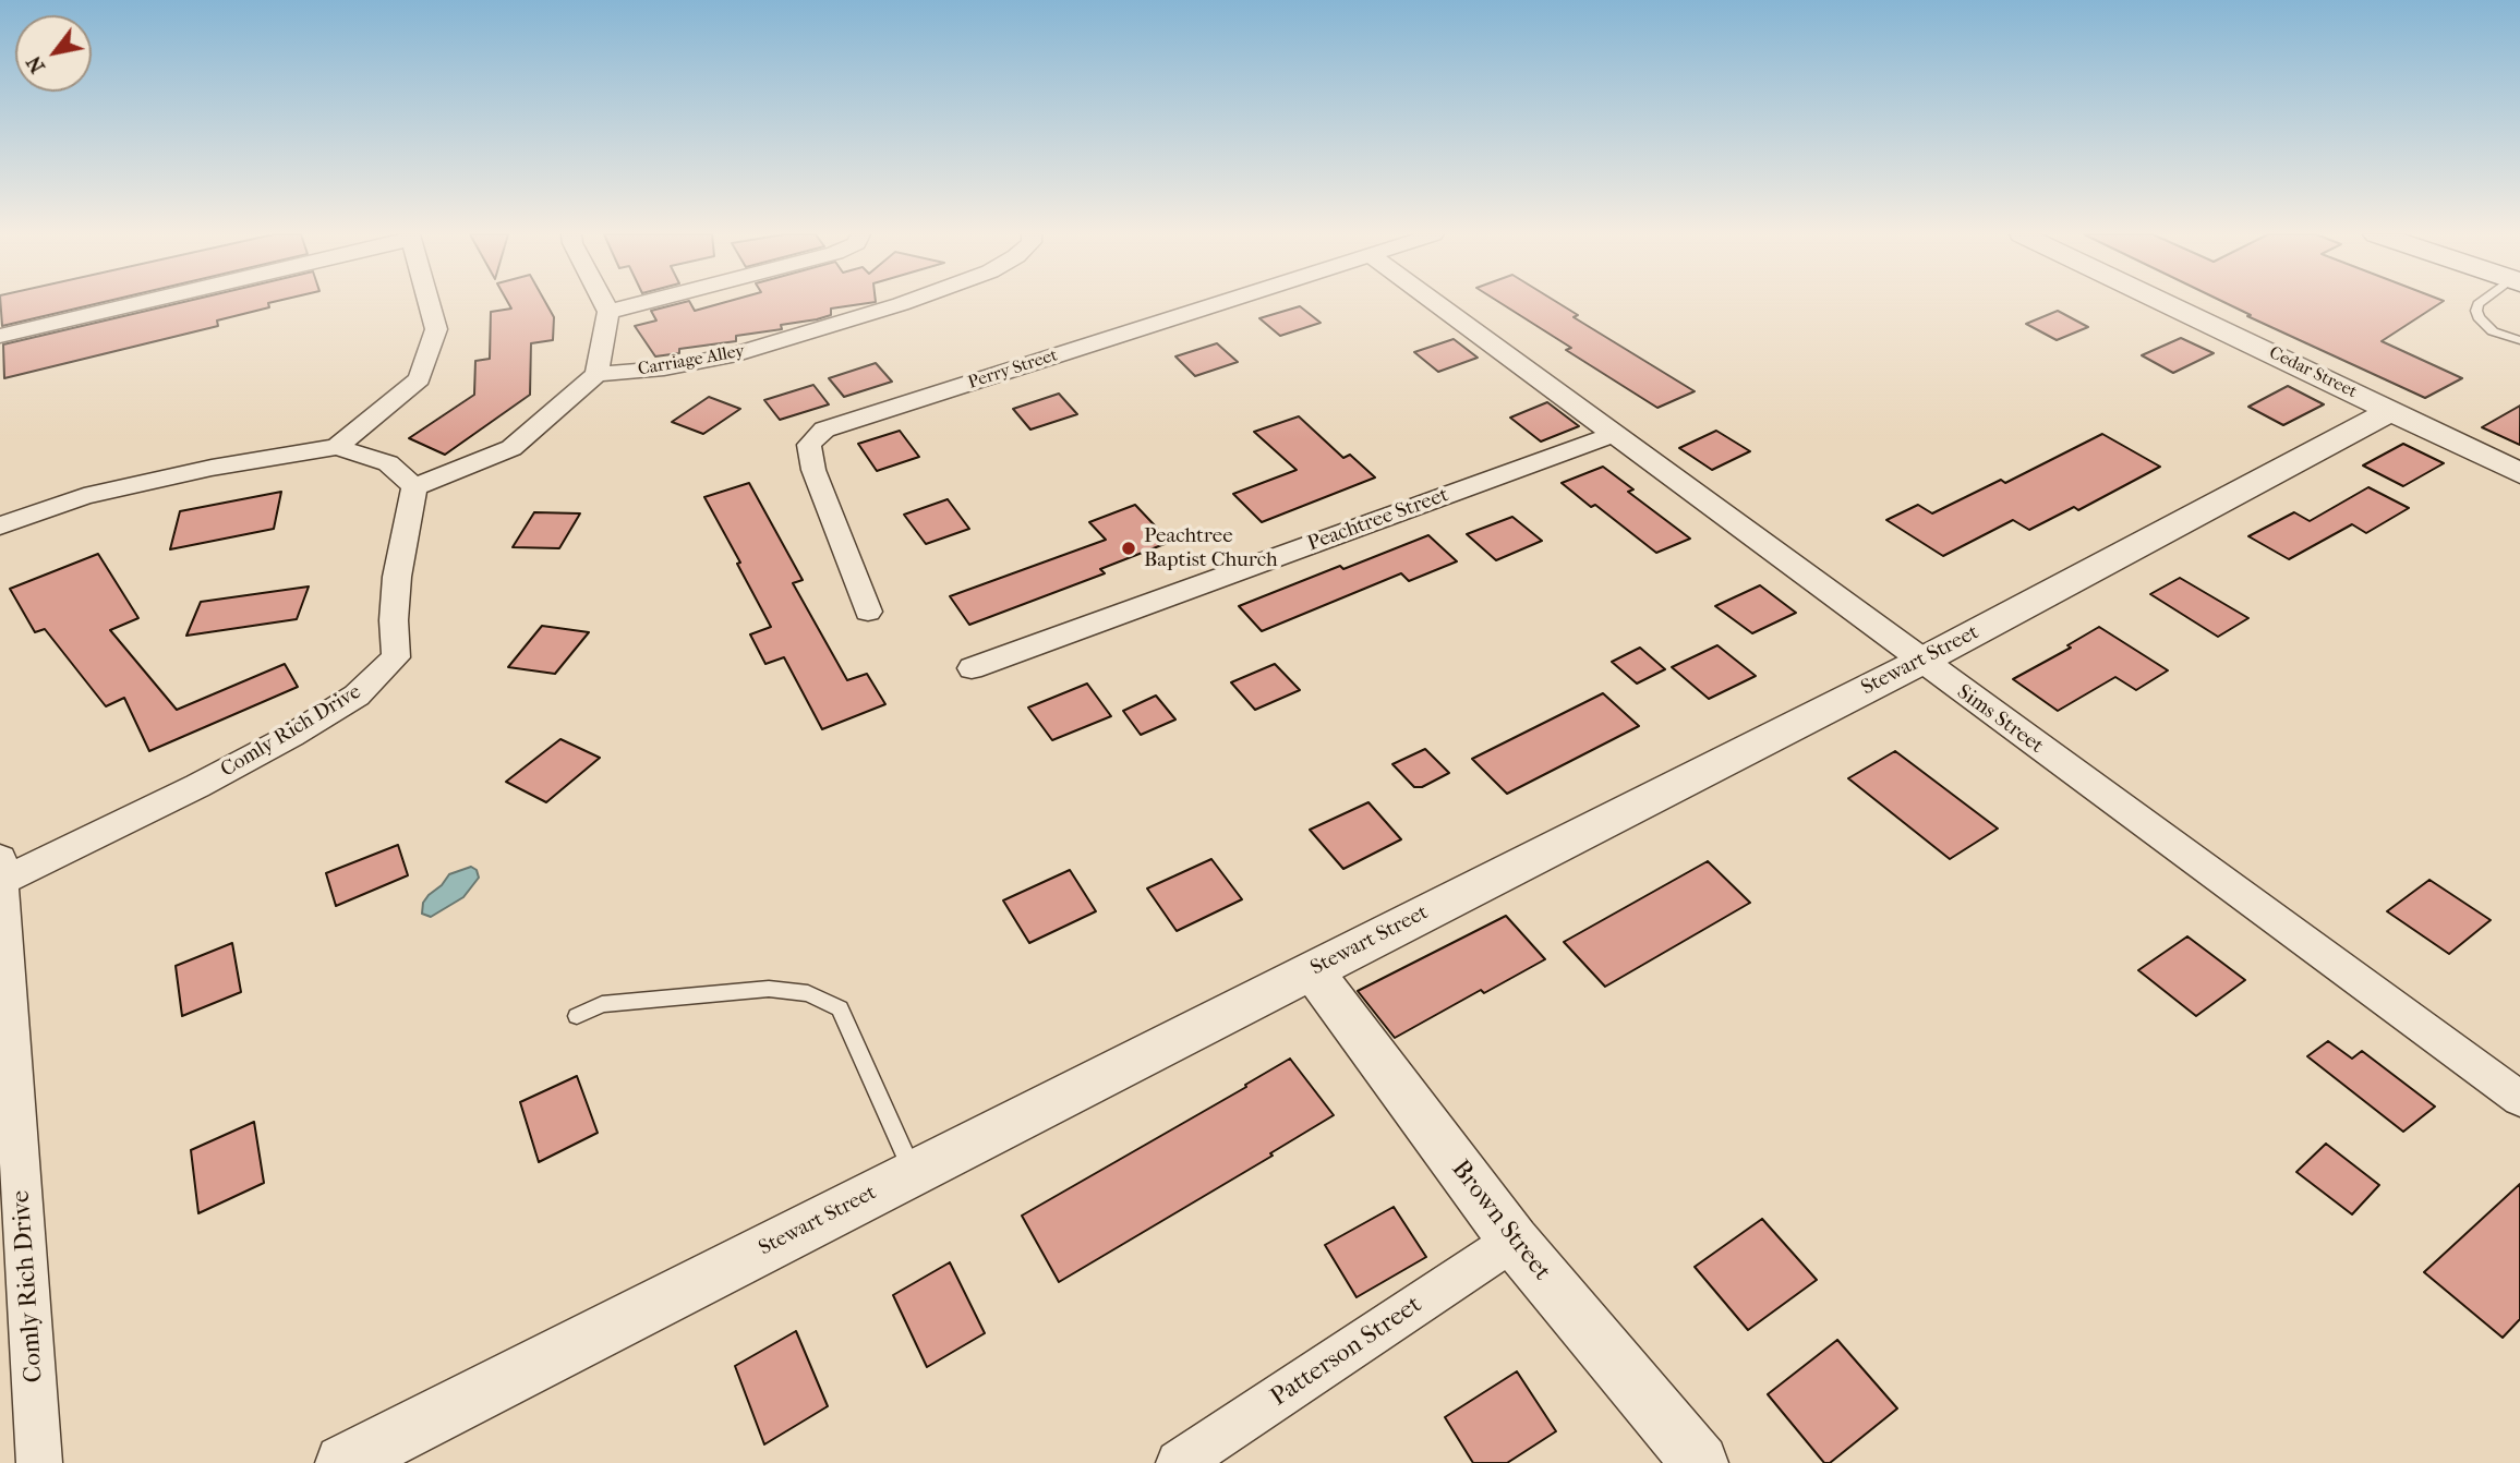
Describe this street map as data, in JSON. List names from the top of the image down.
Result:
{
  "streets": {
    "street": [
      "Carriage Alley",
      "Perry Street",
      "Cedar Street",
      "Peachtree Street",
      "Stewart Street",
      "Sims Street",
      "Comly Rich Drive",
      "Brown Street",
      "Patterson Street"
    ]
  },
  "crossings": [
    ["Cedar Street", "Stewart Street"],
    ["Peachtree Street", "Sims Street"],
    ["Stewart Street", "Sims Street"],
    ["Stewart Street", "Brown Street"],
    ["Brown Street", "Patterson Street"]
  ],
  "places": ["Peachtree Baptist Church"],
  "north": "bottom left"
}
